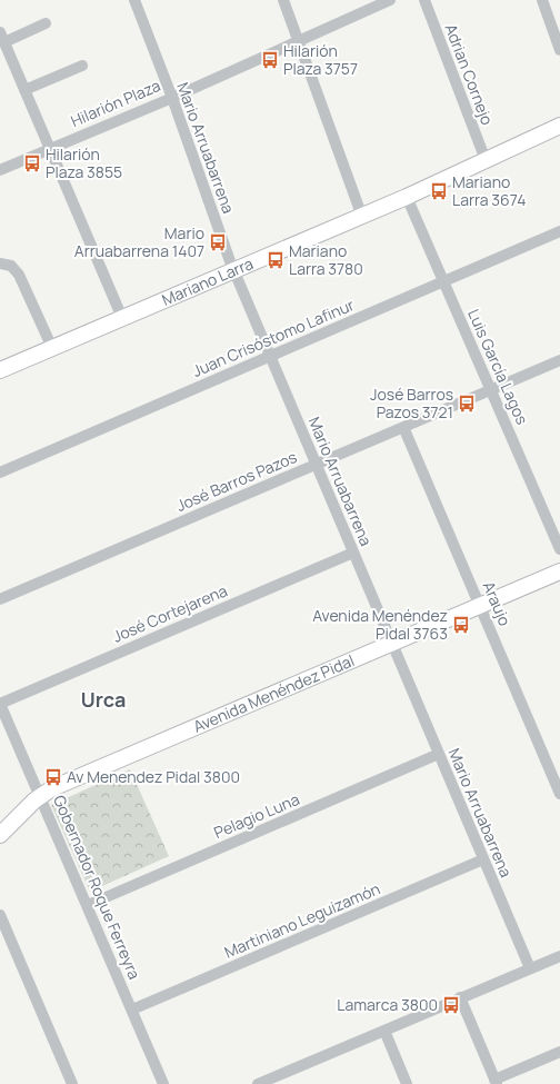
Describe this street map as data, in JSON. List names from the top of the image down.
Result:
{
  "streets": {
    "main road": ["Mariano Larra", "Avenida Menéndez Pidal"],
    "street": [
      "Adrian Cornejo",
      "Hilarión Plaza",
      "Mario Arruabarrena",
      "Juan Crisóstomo Lafinur",
      "Luis García Lagos",
      "José Barros Pazos",
      "Araujo",
      "José Cortejarena",
      "Pelagio Luna",
      "Gobernador Roque Ferreyra",
      "Martiniano Leguizamón"
    ]
  },
  "crossings": [
    ["Adrian Cornejo", "Mariano Larra"],
    ["Hilarión Plaza", "Mario Arruabarrena"],
    ["Mario Arruabarrena", "Mariano Larra"],
    ["Mario Arruabarrena", "Juan Crisóstomo Lafinur"],
    ["Mario Arruabarrena", "José Barros Pazos"],
    ["Mario Arruabarrena", "José Cortejarena"],
    ["Mario Arruabarrena", "Avenida Menéndez Pidal"],
    ["Mario Arruabarrena", "Pelagio Luna"],
    ["Mario Arruabarrena", "Martiniano Leguizamón"],
    ["Mariano Larra", "Luis García Lagos"],
    ["Juan Crisóstomo Lafinur", "Luis García Lagos"],
    ["Luis García Lagos", "José Barros Pazos"],
    ["José Barros Pazos", "Araujo"],
    ["Araujo", "Avenida Menéndez Pidal"],
    ["José Cortejarena", "Gobernador Roque Ferreyra"],
    ["Avenida Menéndez Pidal", "Gobernador Roque Ferreyra"],
    ["Pelagio Luna", "Gobernador Roque Ferreyra"],
    ["Gobernador Roque Ferreyra", "Martiniano Leguizamón"]
  ],
  "districts": ["Urca"],
  "places": {
    "bus stop": [
      "Hilarión Plaza 3757",
      "Hilarión Plaza 3855",
      "Mariano Larra 3674",
      "Mario Arruabarrena 1407",
      "Mariano Larra 3780",
      "José Barros Pazos 3721",
      "Avenida Menéndez Pidal 3763",
      "Av Menendez Pidal 3800",
      "Lamarca 3800"
    ]
  }
}
